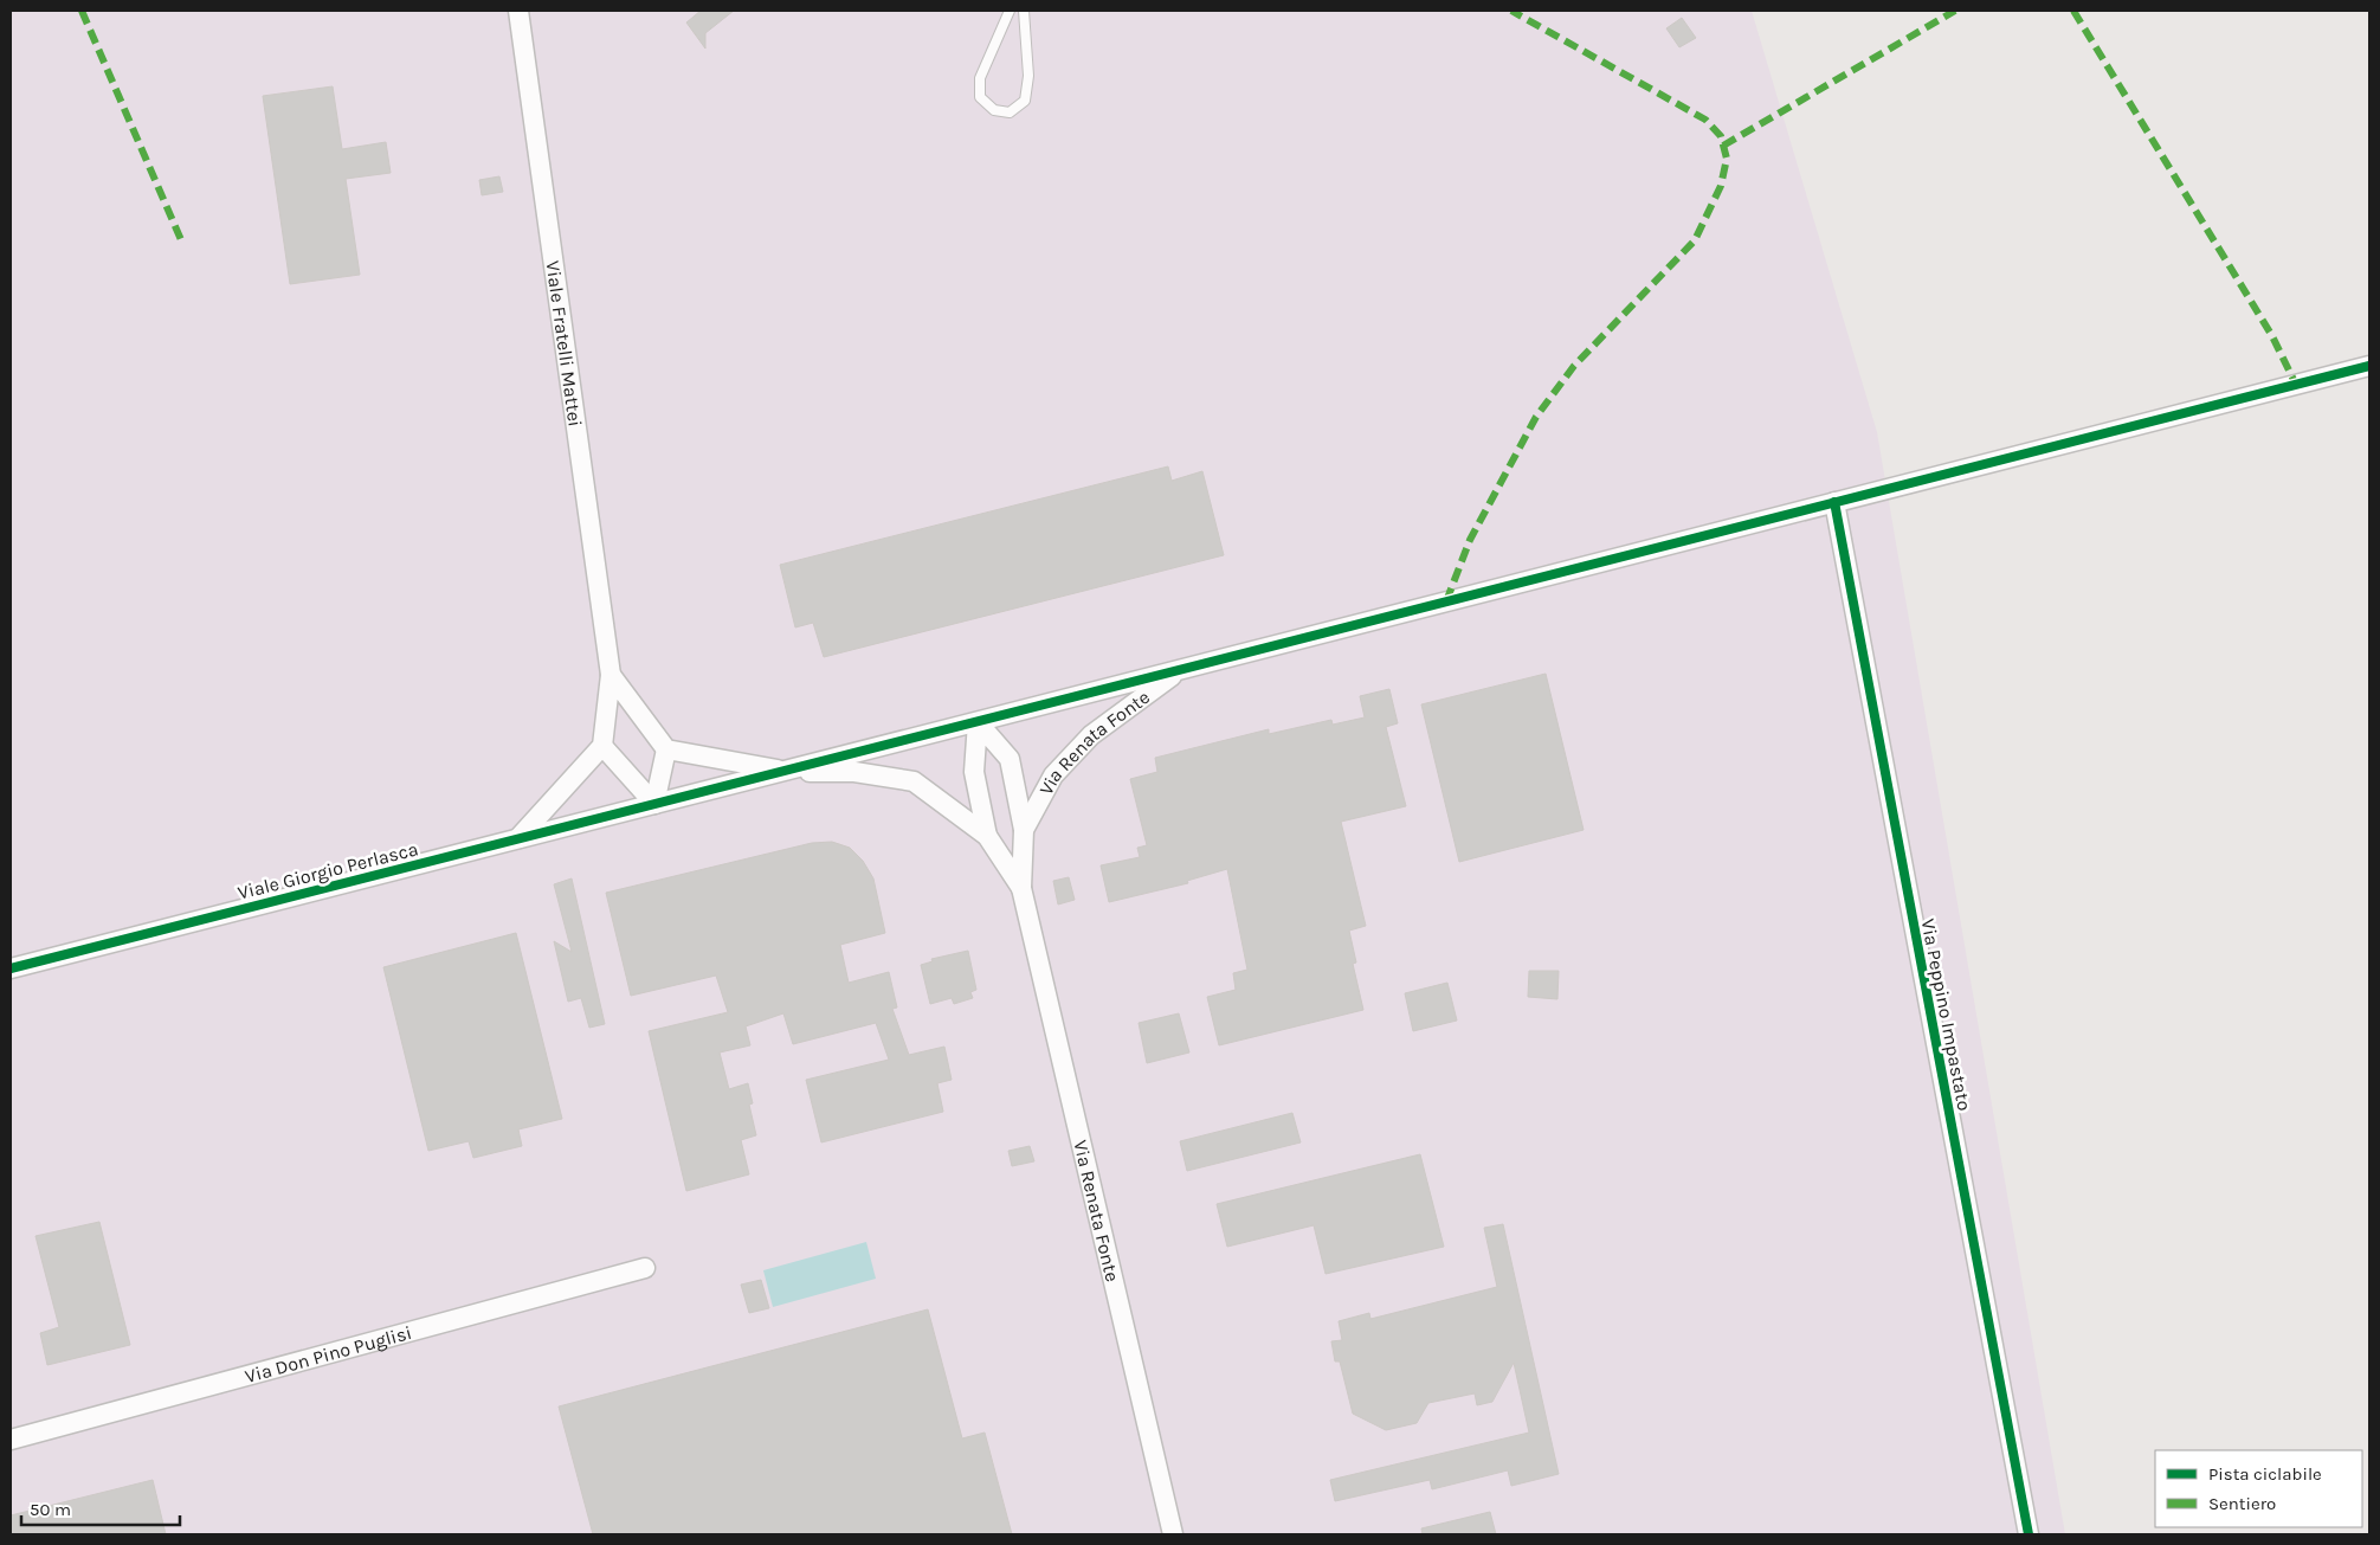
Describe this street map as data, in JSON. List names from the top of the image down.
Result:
{
  "streets": {
    "street": [
      "Viale Fratelli Mattei",
      "Via Renata Fonte",
      "Viale Giorgio Perlasca",
      "Via Peppino Impastato",
      "Via Don Pino Puglisi"
    ]
  },
  "crossings": [
    ["Via Renata Fonte", "Viale Giorgio Perlasca"]
  ],
  "legend": ["Pista ciclabile", "Sentiero"],
  "scale_bar": "50 m"
}
